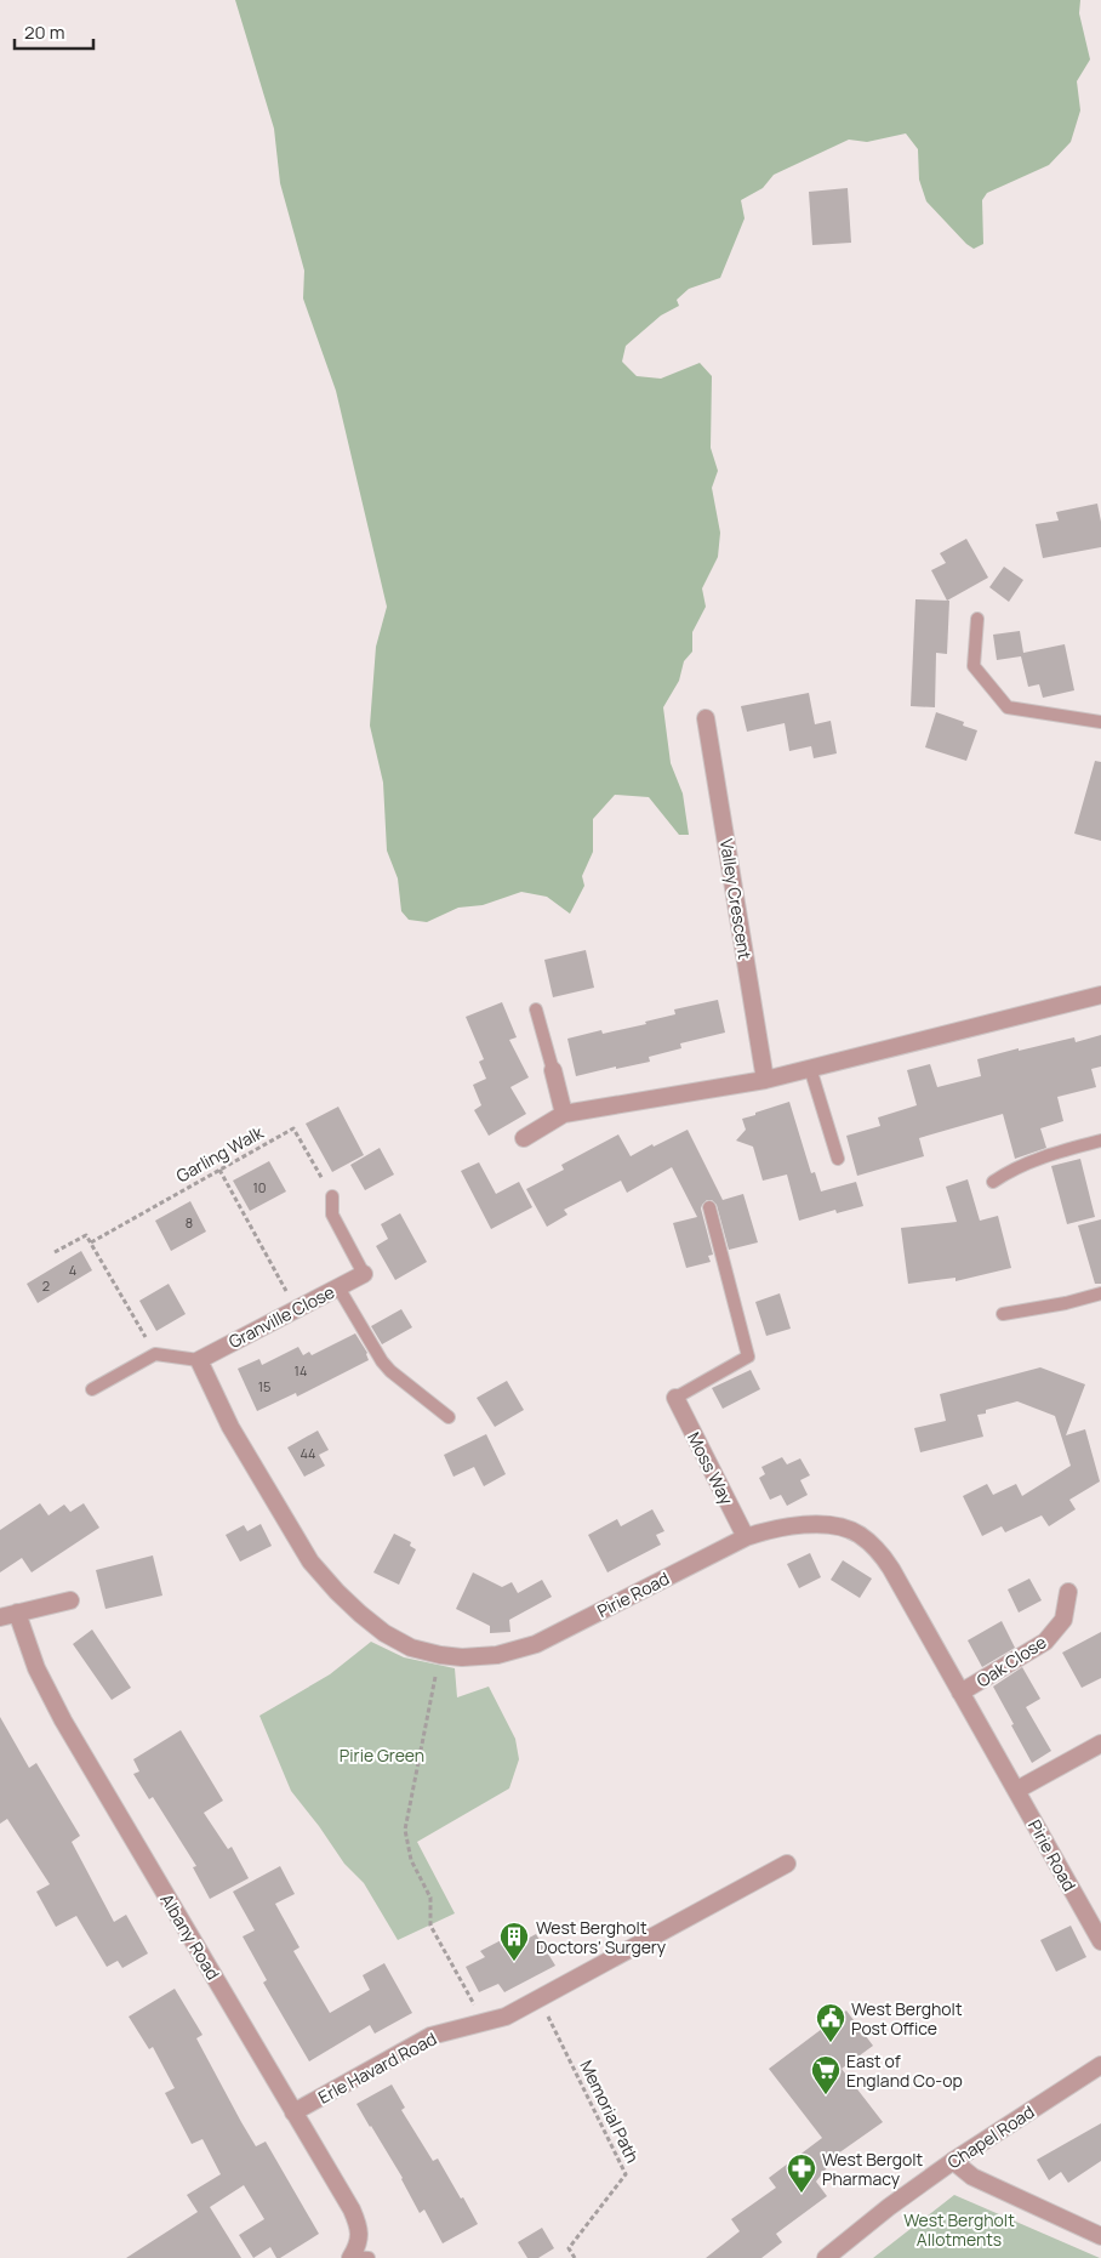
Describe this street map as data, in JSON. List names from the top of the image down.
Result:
{
  "streets": {
    "street": [
      "Valley Crescent",
      "Granville Close",
      "Moss Way",
      "Pirie Road",
      "Oak Close",
      "Albany Road",
      "Erle Havard Road",
      "Chapel Road"
    ],
    "path": ["Garling Walk", "Memorial Path"]
  },
  "crossings": [
    ["Granville Close", "Pirie Road"],
    ["Moss Way", "Pirie Road"],
    ["Pirie Road", "Oak Close"],
    ["Albany Road", "Erle Havard Road"],
    ["Erle Havard Road", "Memorial Path"]
  ],
  "parks": ["Pirie Green", "West Bergholt Allotments"],
  "places": {
    "building": ["West Bergholt Doctors' Surgery"],
    "public building": ["West Bergholt Post Office"],
    "supermarket": ["East of England Co-op"],
    "pharmacy": ["West Bergolt Pharmacy"]
  },
  "house_numbers": [
    "10",
    "8",
    "4",
    "2",
    "14",
    "15",
    "44"
  ],
  "scale_bar": "20 m"
}
